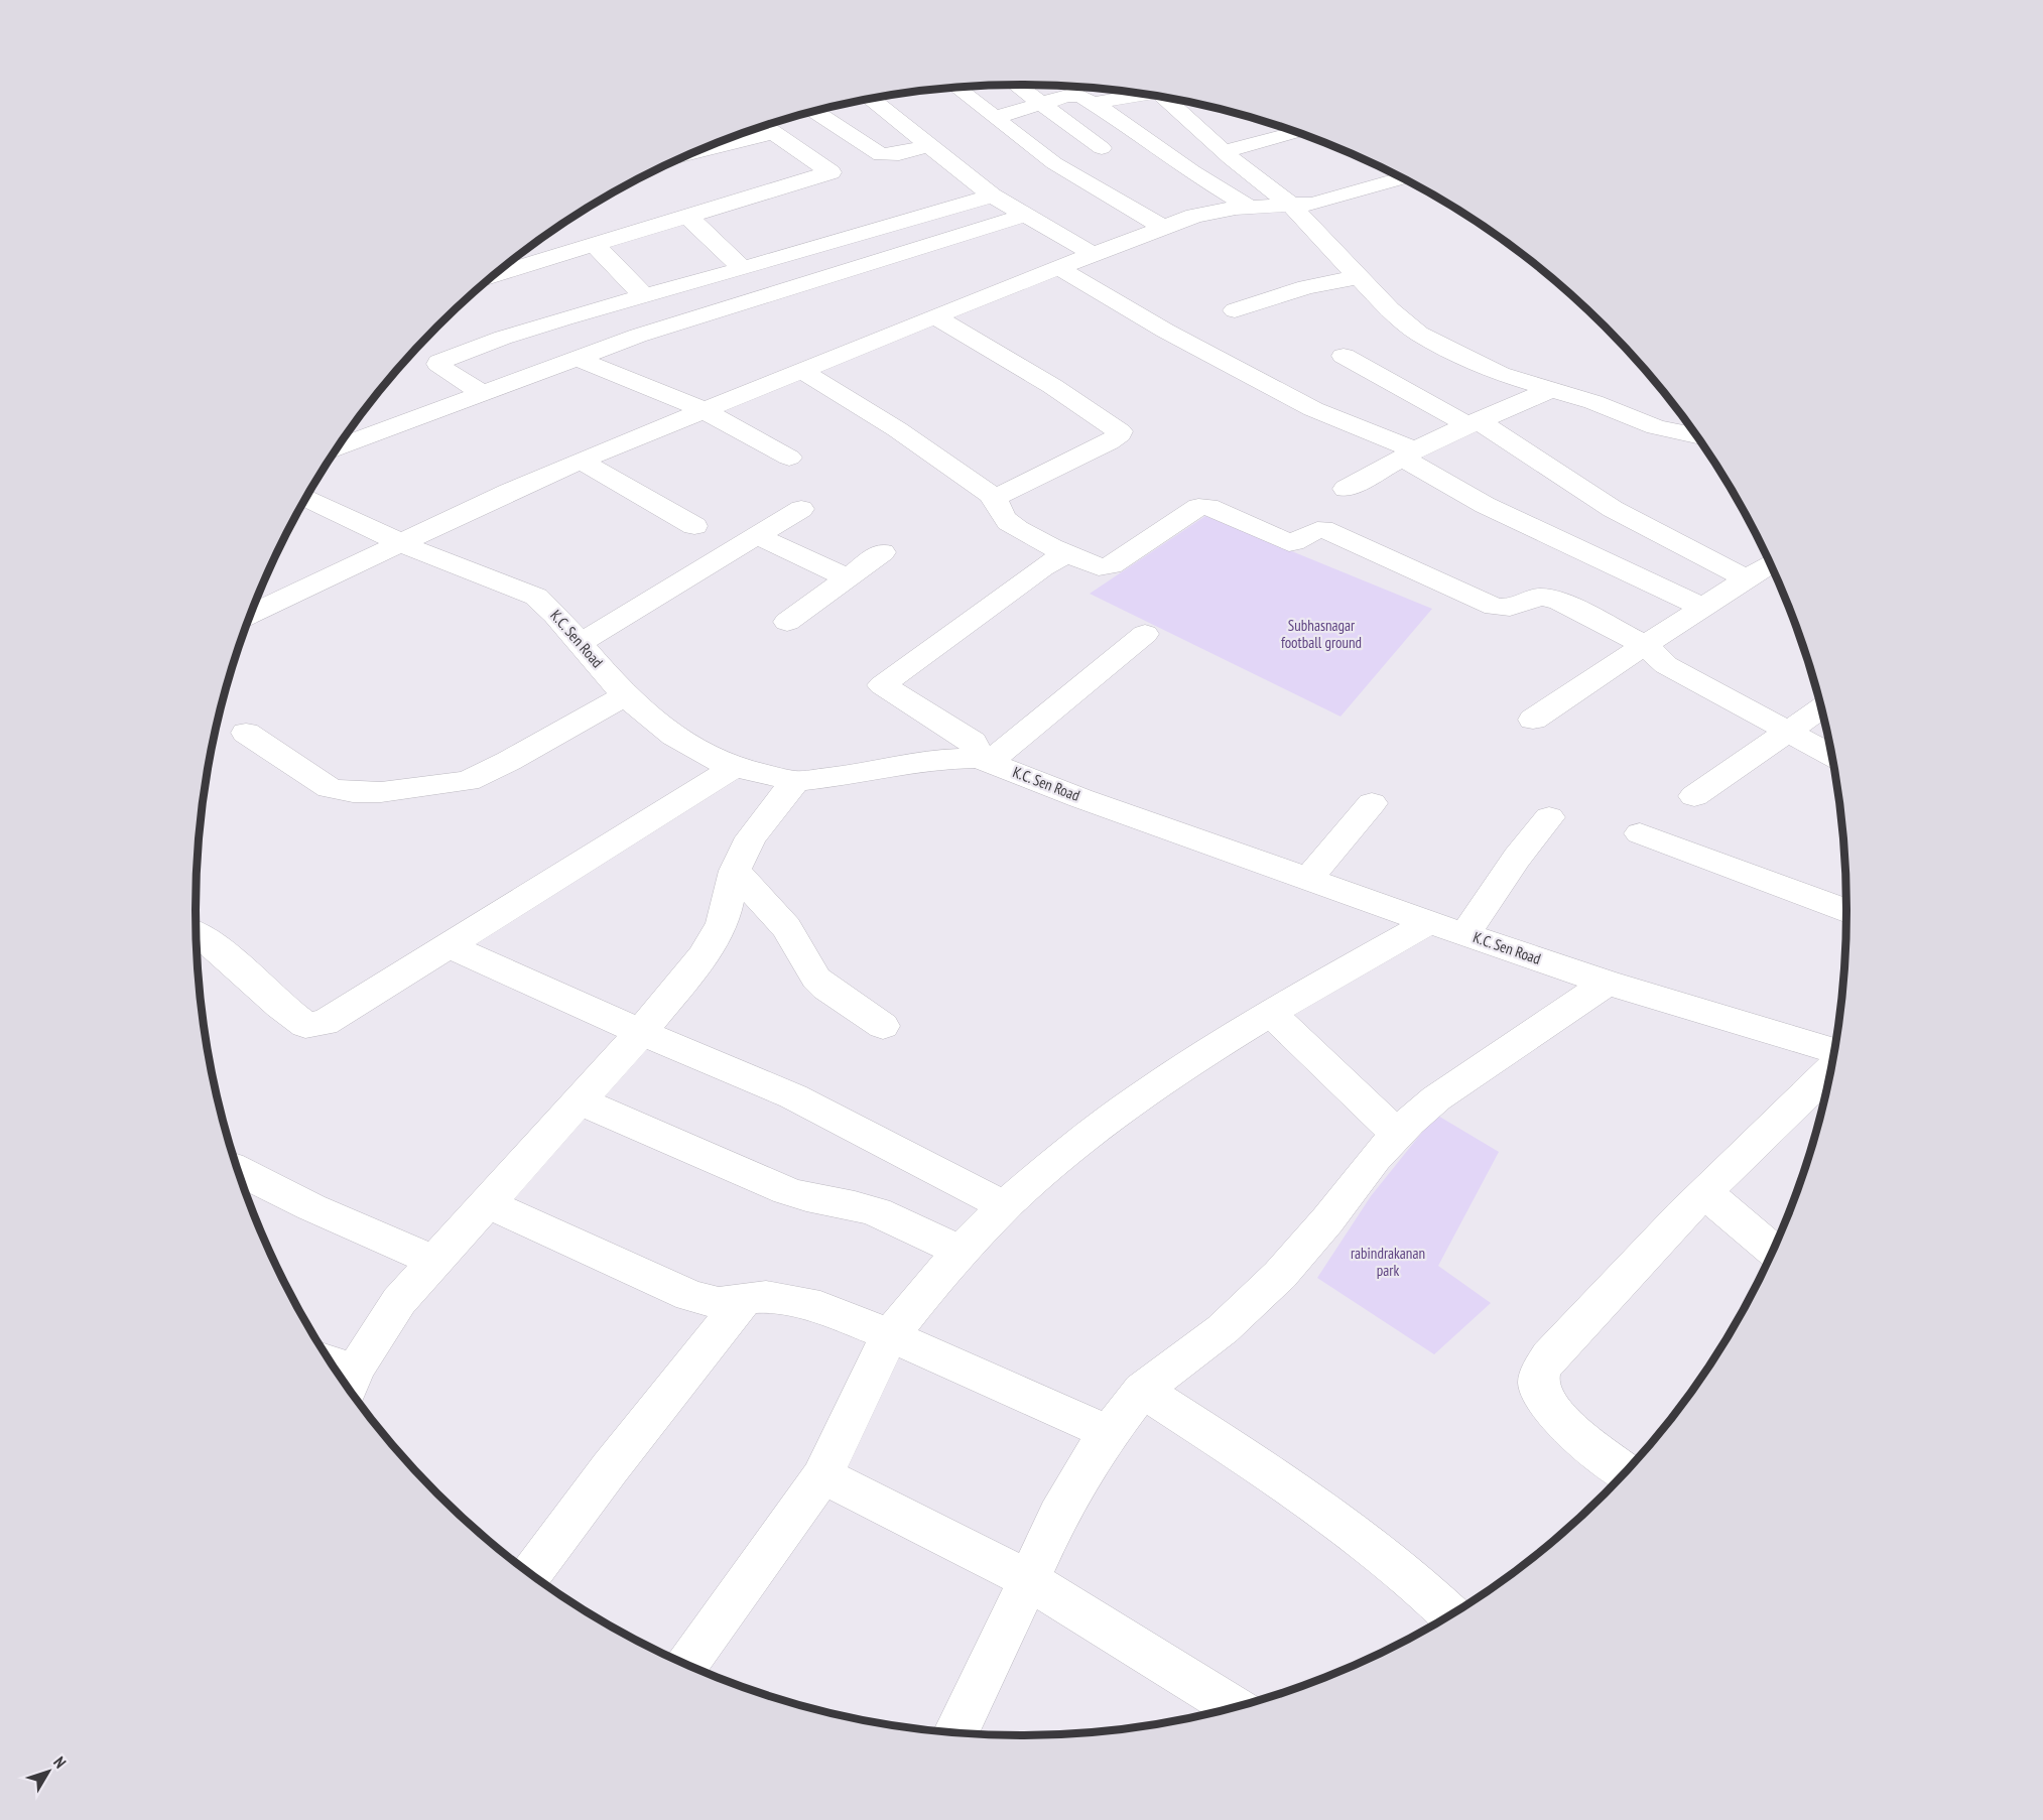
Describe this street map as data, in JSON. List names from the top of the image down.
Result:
{
  "streets": {
    "street": ["K.C. Sen Road"]
  },
  "parks": ["Subhasnagar football ground", "rabindrakanan park"],
  "north": "top right"
}
